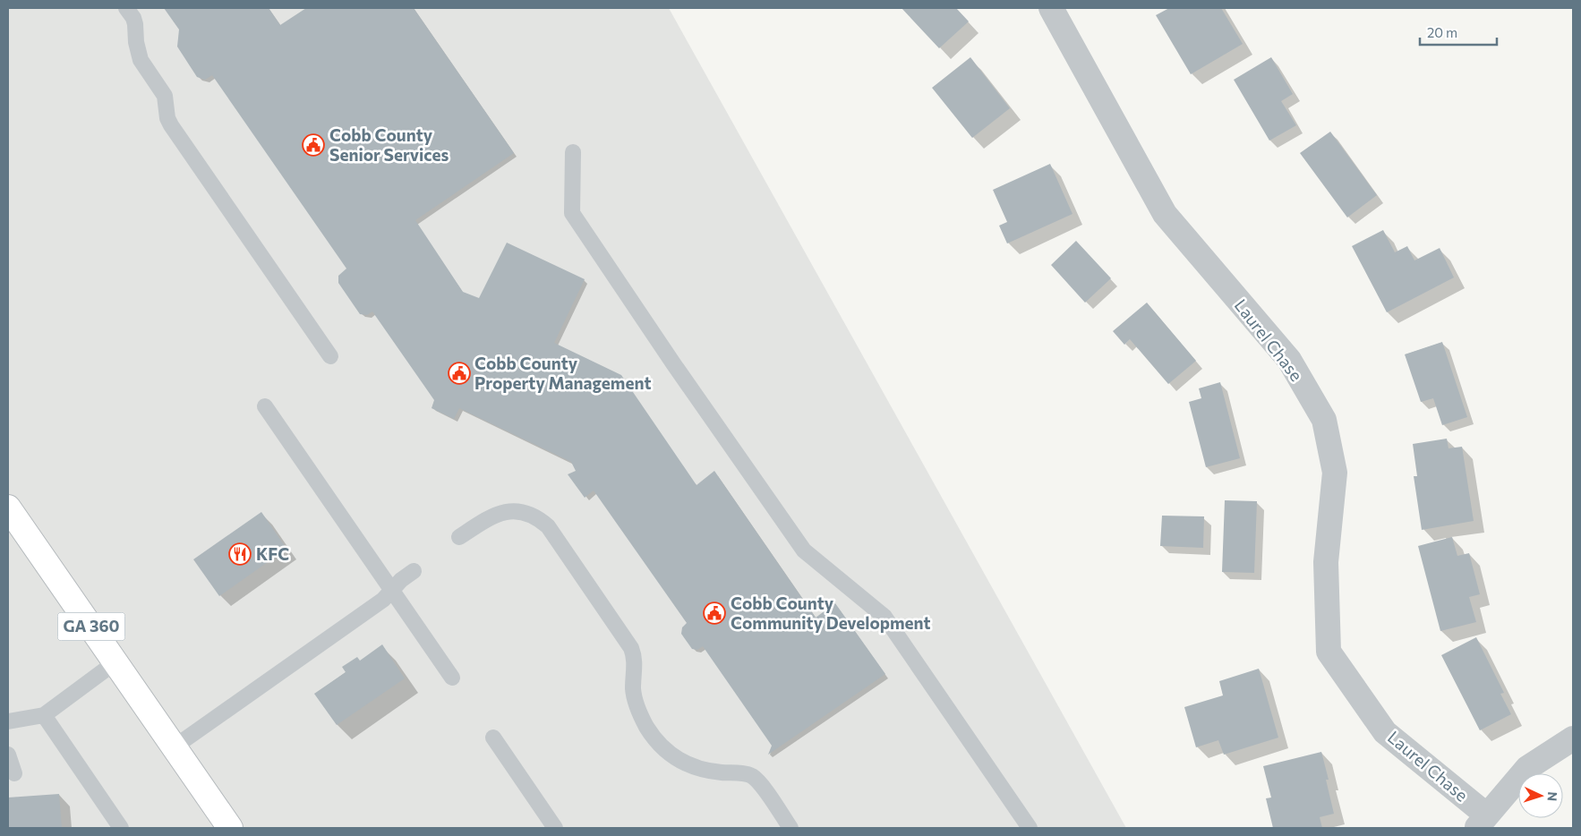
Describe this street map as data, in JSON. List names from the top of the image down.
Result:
{
  "streets": {
    "main road": ["GA 360"],
    "street": ["Laurel Chase"]
  },
  "places": {
    "public building": ["Cobb County Senior Services", "Cobb County Property Management", "Cobb County Community Development"],
    "restaurant": ["KFC"]
  },
  "scale_bar": "20 m",
  "north": "right"
}
